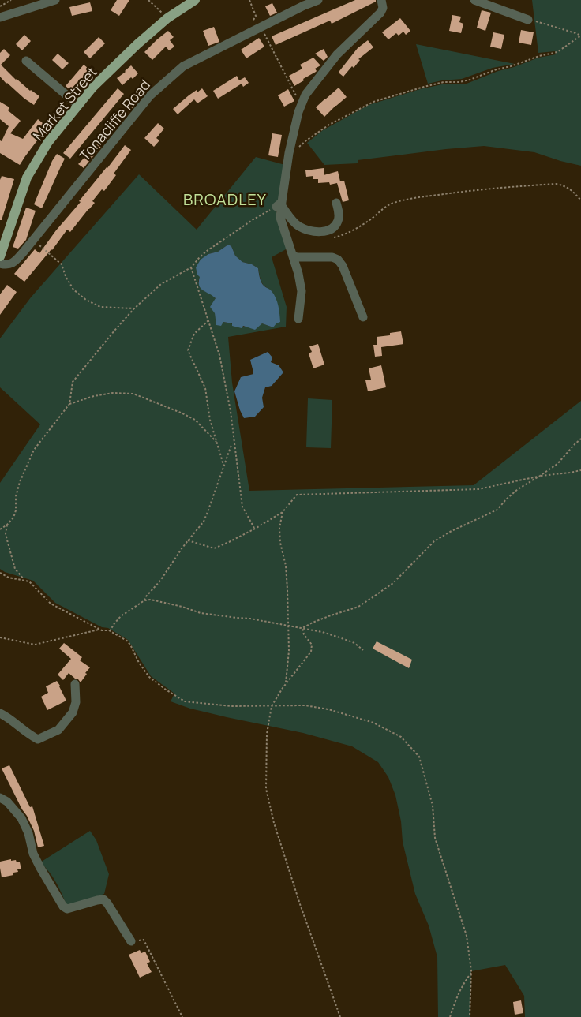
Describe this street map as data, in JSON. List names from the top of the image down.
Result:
{
  "streets": {
    "main road": ["Market Street"],
    "street": ["Tonacliffe Road"]
  },
  "districts": ["BROADLEY"]
}
